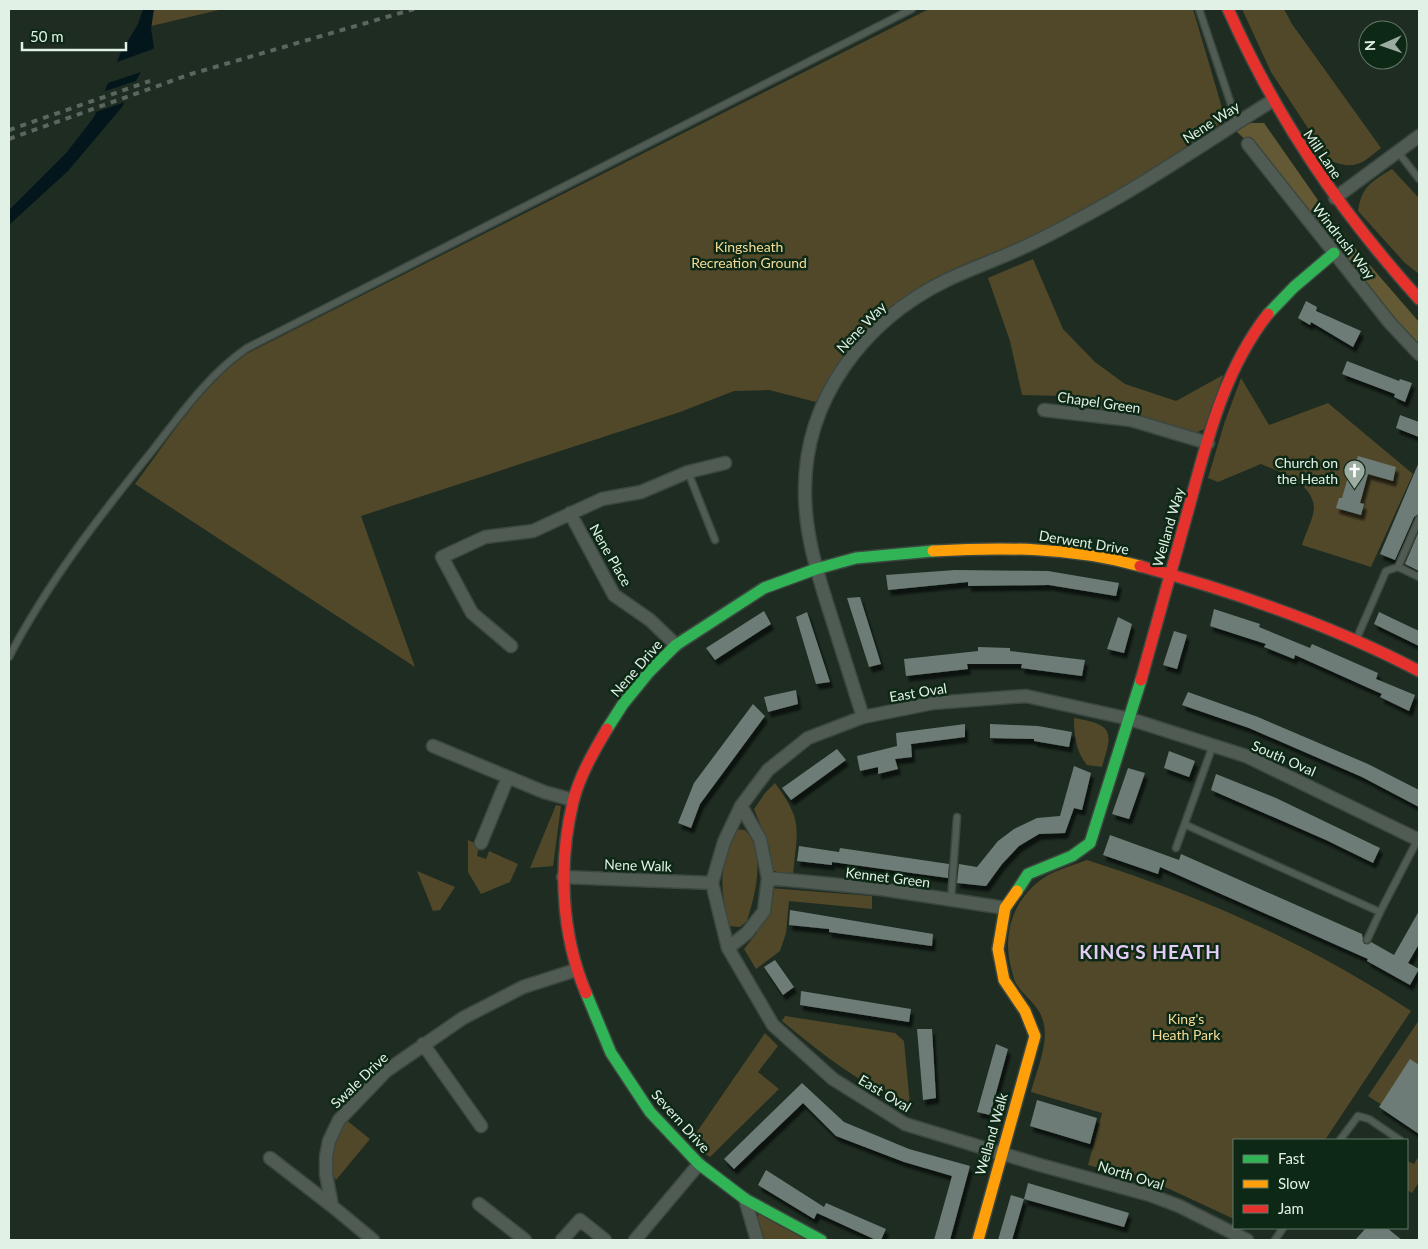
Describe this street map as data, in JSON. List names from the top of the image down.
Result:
{
  "streets": {
    "street": [
      "Nene Way",
      "Mill Lane",
      "Windrush Way",
      "Chapel Green",
      "Welland Way",
      "Derwent Drive",
      "Nene Place",
      "Nene Drive",
      "East Oval",
      "South Oval",
      "Nene Walk",
      "Kennet Green",
      "Swale Drive",
      "Severn Drive",
      "Welland Walk",
      "North Oval"
    ]
  },
  "crossings": [
    ["Nene Way", "Mill Lane"],
    ["Nene Way", "Derwent Drive"],
    ["Nene Way", "Nene Drive"],
    ["Nene Way", "East Oval"],
    ["Windrush Way", "Welland Way"],
    ["Chapel Green", "Welland Way"],
    ["Welland Way", "Derwent Drive"],
    ["Welland Way", "East Oval"],
    ["Welland Way", "South Oval"],
    ["Welland Way", "Kennet Green"],
    ["Welland Way", "Welland Walk"],
    ["Derwent Drive", "Nene Drive"],
    ["Nene Place", "Nene Drive"],
    ["Nene Drive", "Nene Walk"],
    ["Nene Drive", "Swale Drive"],
    ["Nene Drive", "Severn Drive"],
    ["East Oval", "South Oval"],
    ["East Oval", "Nene Walk"],
    ["East Oval", "Welland Walk"],
    ["East Oval", "North Oval"],
    ["Kennet Green", "Welland Walk"],
    ["Swale Drive", "Severn Drive"],
    ["Welland Walk", "North Oval"]
  ],
  "districts": ["KING'S HEATH"],
  "parks": ["Kingsheath Recreation Ground", "King's Heath Park"],
  "places": {
    "church": ["Church on the Heath"]
  },
  "legend": ["Fast", "Slow", "Jam"],
  "scale_bar": "50 m",
  "north": "left"
}
